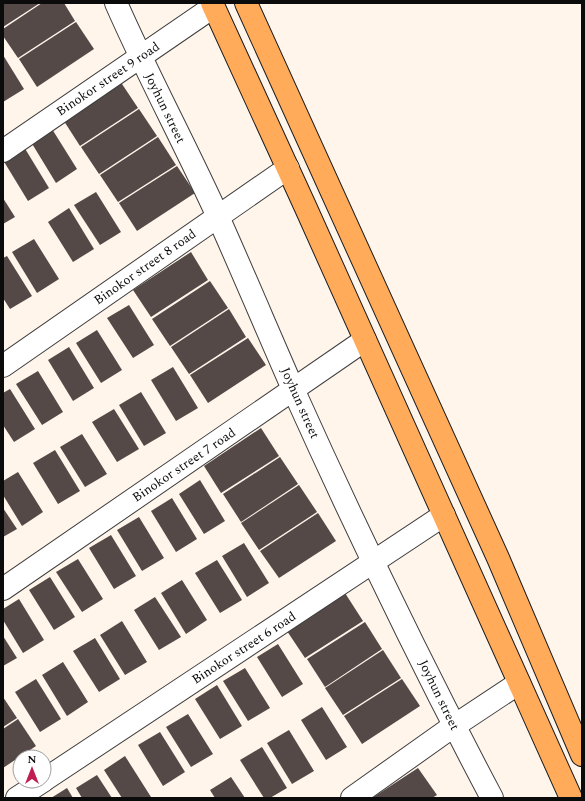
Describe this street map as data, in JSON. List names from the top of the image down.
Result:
{
  "streets": {
    "street": [
      "Binokor street 9 road",
      "Joyhun street",
      "Binokor street 8 road",
      "Binokor street 7 road",
      "Binokor street 6 road"
    ]
  },
  "crossings": [
    ["Binokor street 9 road", "Joyhun street"],
    ["Joyhun street", "Binokor street 8 road"],
    ["Joyhun street", "Binokor street 7 road"],
    ["Joyhun street", "Binokor street 6 road"]
  ],
  "north": "top"
}
